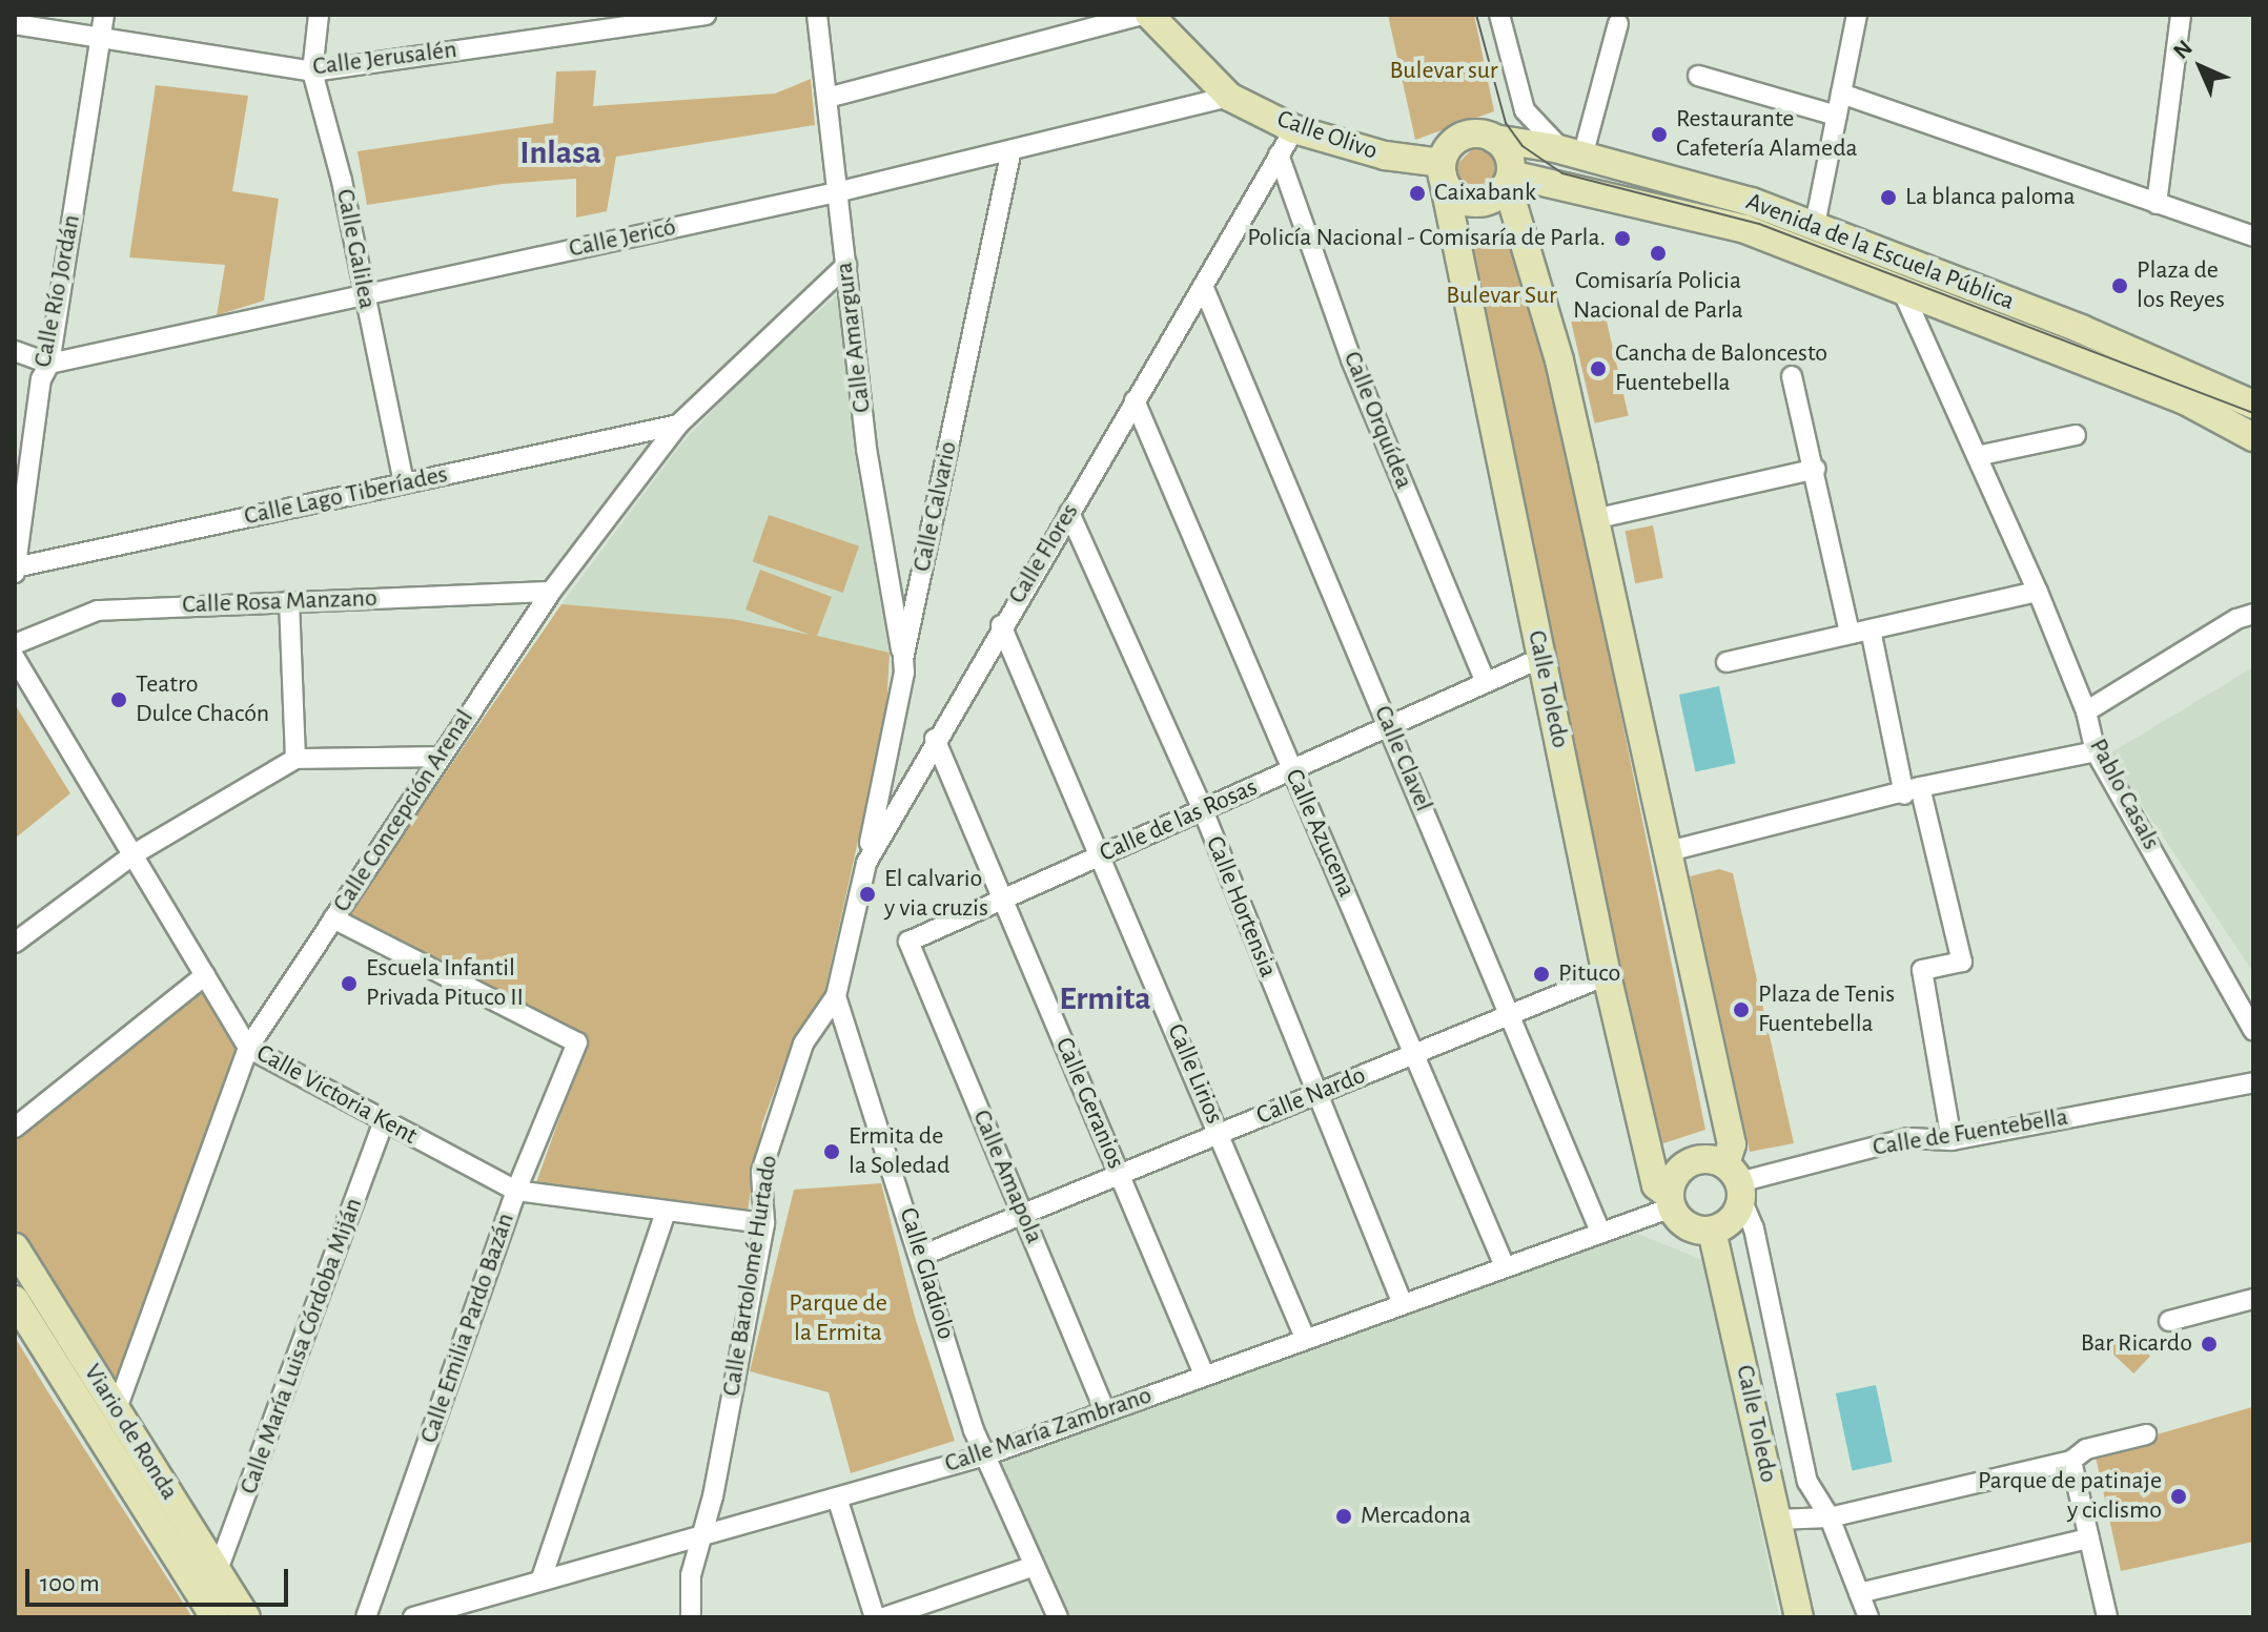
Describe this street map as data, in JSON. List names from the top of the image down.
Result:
{
  "streets": {
    "street": [
      "Calle Jerusalén",
      "Calle Olivo",
      "Calle Jericó",
      "Calle Galilea",
      "Avenida de la Escuela Pública",
      "Calle Río Jordán",
      "Calle Amargura",
      "Calle Orquídea",
      "Calle Lago Tiberíades",
      "Calle Calvario",
      "Calle Flores",
      "Calle Rosa Manzano",
      "Calle Toledo",
      "Calle Clavel",
      "Pablo Casals",
      "Calle Concepción Arenal",
      "Calle de las Rosas",
      "Calle Azucena",
      "Calle Hortensia",
      "Calle Lirios",
      "Calle Victoria Kent",
      "Calle Nardo",
      "Calle Geranios",
      "Calle de Fuentebella",
      "Calle Amapola",
      "Calle Gladiolo",
      "Calle Bartolomé Hurtado",
      "Calle Emilia Pardo Bazán",
      "Calle María Luisa Córdoba Miján",
      "Calle María Zambrano",
      "Viario de Ronda"
    ]
  },
  "crossings": [
    ["Calle Jerusalén", "Calle Galilea"],
    ["Calle Jerusalén", "Calle Río Jordán"],
    ["Calle Olivo", "Calle Jericó"],
    ["Calle Olivo", "Avenida de la Escuela Pública"],
    ["Calle Olivo", "Calle Flores"],
    ["Calle Olivo", "Calle Toledo"],
    ["Calle Jericó", "Calle Galilea"],
    ["Calle Jericó", "Calle Río Jordán"],
    ["Calle Jericó", "Calle Amargura"],
    ["Calle Jericó", "Calle Calvario"],
    ["Calle Galilea", "Calle Lago Tiberíades"],
    ["Avenida de la Escuela Pública", "Calle Toledo"],
    ["Avenida de la Escuela Pública", "Pablo Casals"],
    ["Calle Río Jordán", "Calle Lago Tiberíades"],
    ["Calle Amargura", "Calle Calvario"],
    ["Calle Amargura", "Calle Concepción Arenal"],
    ["Calle Orquídea", "Calle Flores"],
    ["Calle Orquídea", "Calle de las Rosas"],
    ["Calle Lago Tiberíades", "Calle Concepción Arenal"],
    ["Calle Calvario", "Calle Flores"],
    ["Calle Flores", "Calle Clavel"],
    ["Calle Flores", "Calle Azucena"],
    ["Calle Flores", "Calle Hortensia"],
    ["Calle Flores", "Calle Lirios"],
    ["Calle Flores", "Calle Geranios"],
    ["Calle Flores", "Calle Gladiolo"],
    ["Calle Flores", "Calle Bartolomé Hurtado"],
    ["Calle Rosa Manzano", "Calle Concepción Arenal"],
    ["Calle Toledo", "Calle de las Rosas"],
    ["Calle Toledo", "Calle Nardo"],
    ["Calle Toledo", "Calle de Fuentebella"],
    ["Calle Toledo", "Calle María Zambrano"],
    ["Calle Clavel", "Calle de las Rosas"],
    ["Calle Clavel", "Calle Nardo"],
    ["Calle Clavel", "Calle María Zambrano"],
    ["Calle Concepción Arenal", "Calle Victoria Kent"],
    ["Calle Concepción Arenal", "Calle Emilia Pardo Bazán"],
    ["Calle Concepción Arenal", "Viario de Ronda"],
    ["Calle de las Rosas", "Calle Azucena"],
    ["Calle de las Rosas", "Calle Hortensia"],
    ["Calle de las Rosas", "Calle Lirios"],
    ["Calle de las Rosas", "Calle Geranios"],
    ["Calle de las Rosas", "Calle Amapola"],
    ["Calle Azucena", "Calle Nardo"],
    ["Calle Azucena", "Calle María Zambrano"],
    ["Calle Hortensia", "Calle Nardo"],
    ["Calle Hortensia", "Calle María Zambrano"],
    ["Calle Lirios", "Calle Nardo"],
    ["Calle Lirios", "Calle María Zambrano"],
    ["Calle Victoria Kent", "Calle Bartolomé Hurtado"],
    ["Calle Victoria Kent", "Calle Emilia Pardo Bazán"],
    ["Calle Victoria Kent", "Calle María Luisa Córdoba Miján"],
    ["Calle Nardo", "Calle Geranios"],
    ["Calle Nardo", "Calle Amapola"],
    ["Calle Nardo", "Calle Gladiolo"],
    ["Calle Geranios", "Calle María Zambrano"],
    ["Calle de Fuentebella", "Calle María Zambrano"],
    ["Calle Amapola", "Calle María Zambrano"],
    ["Calle Gladiolo", "Calle Bartolomé Hurtado"],
    ["Calle Gladiolo", "Calle María Zambrano"],
    ["Calle Bartolomé Hurtado", "Calle María Zambrano"],
    ["Calle María Luisa Córdoba Miján", "Viario de Ronda"]
  ],
  "districts": ["Inlasa", "Ermita"],
  "parks": ["Bulevar sur", "Bulevar Sur", "Parque de la Ermita"],
  "places": [
    "Restaurante Cafetería Alameda",
    "Caixabank",
    "La blanca paloma",
    "Policía Nacional - Comisaría de Parla.",
    "Comisaría Policia Nacional de Parla",
    "Plaza de los Reyes",
    "Cancha de Baloncesto Fuentebella",
    "Teatro Dulce Chacón",
    "El calvario y via cruzis",
    "Pituco",
    "Escuela Infantil Privada Pituco II",
    "Plaza de Tenis Fuentebella",
    "Ermita de la Soledad",
    "Bar Ricardo",
    "Parque de patinaje y ciclismo",
    "Mercadona"
  ],
  "scale_bar": "100 m",
  "north": "top left"
}
